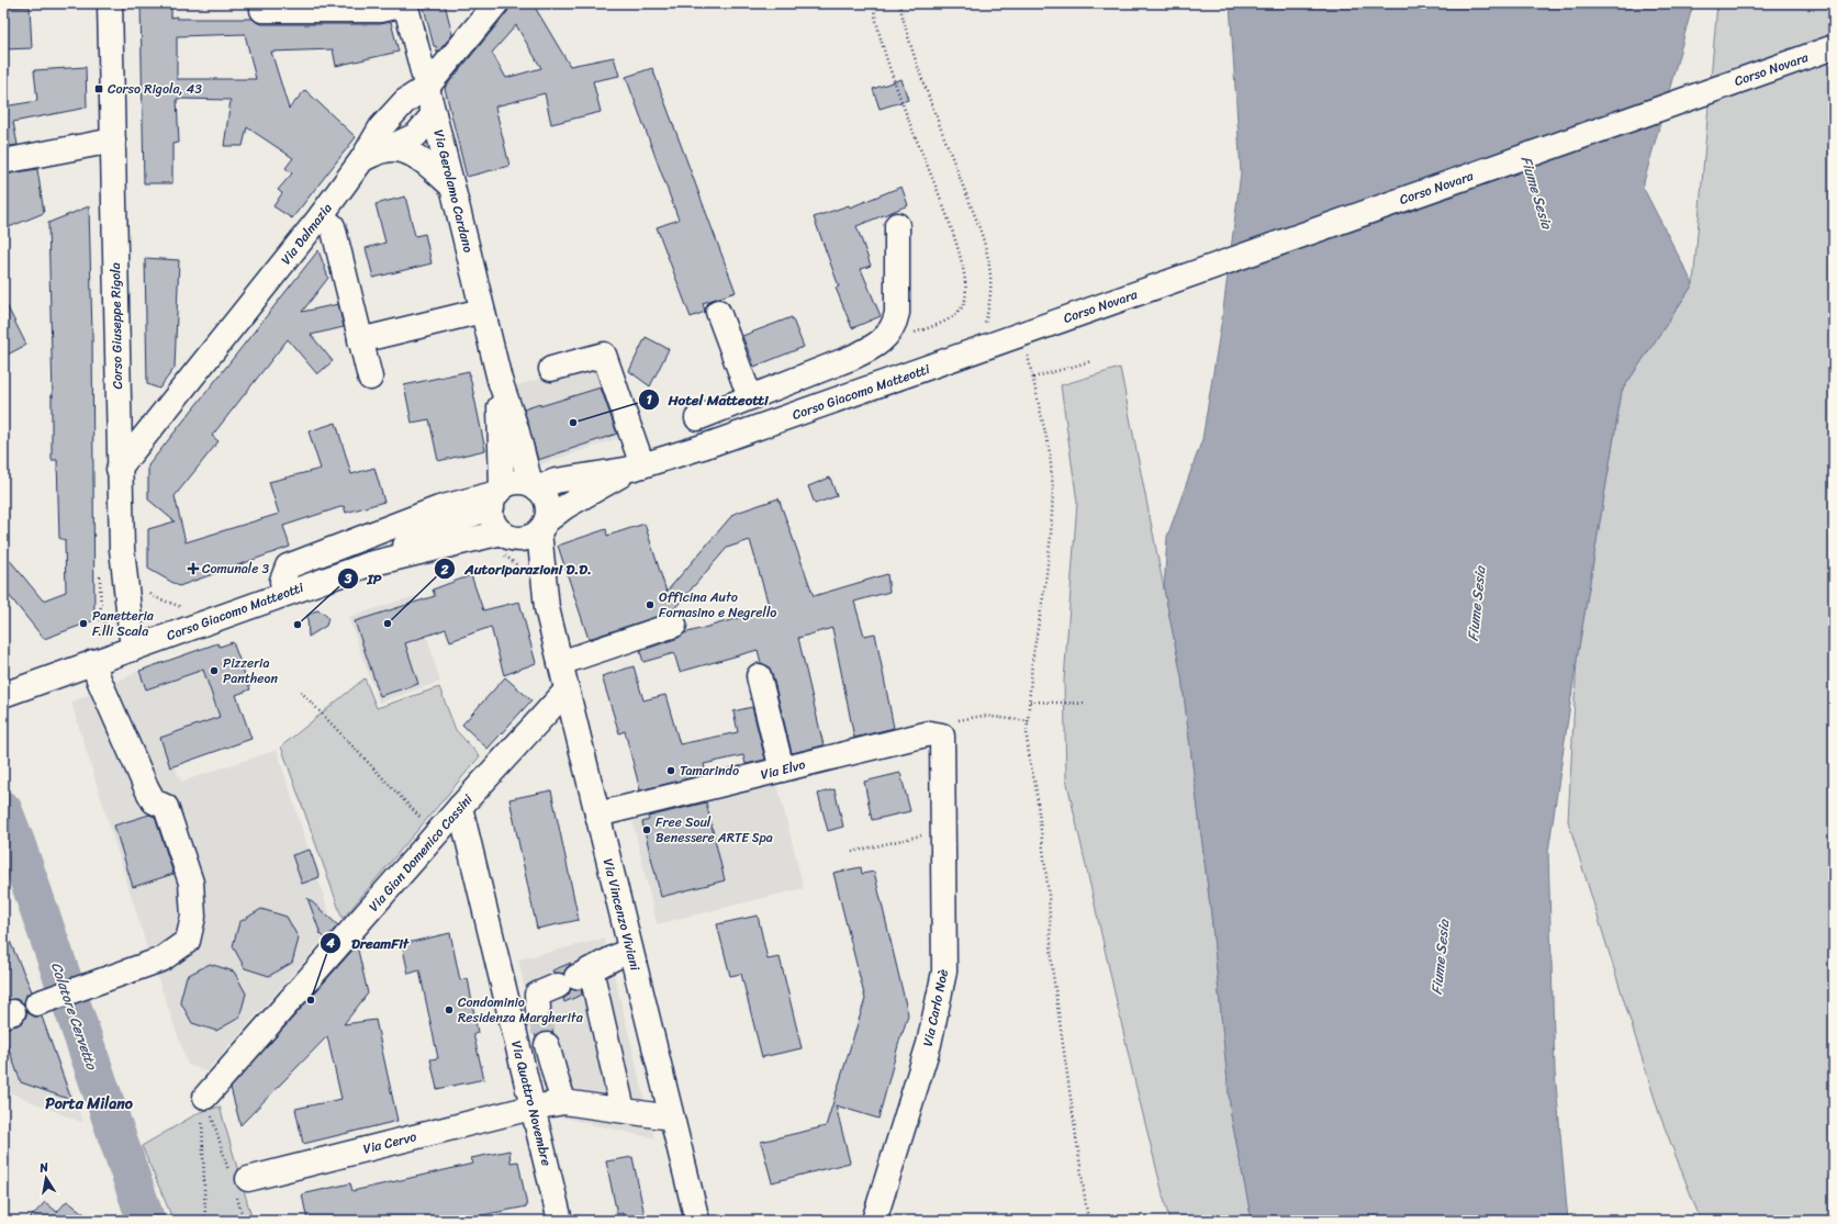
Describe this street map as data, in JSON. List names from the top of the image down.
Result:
{
  "streets": {
    "street": [
      "Corso Novara",
      "Via Gerolamo Cardano",
      "Via Dalmazia",
      "Corso Giuseppe Rigola",
      "Corso Giacomo Matteotti",
      "Via Elvo",
      "Via Gian Domenico Cassini",
      "Via Vincenzo Viviani",
      "Via Carlo Noè",
      "Via Quattro Novembre",
      "Via Cervo"
    ]
  },
  "crossings": [
    ["Corso Novara", "Corso Giacomo Matteotti"],
    ["Via Gerolamo Cardano", "Via Dalmazia"],
    ["Via Gerolamo Cardano", "Corso Giacomo Matteotti"],
    ["Via Gerolamo Cardano", "Via Vincenzo Viviani"],
    ["Via Dalmazia", "Corso Giuseppe Rigola"],
    ["Corso Giuseppe Rigola", "Corso Giacomo Matteotti"],
    ["Corso Giacomo Matteotti", "Via Vincenzo Viviani"],
    ["Via Elvo", "Via Vincenzo Viviani"],
    ["Via Elvo", "Via Carlo Noè"],
    ["Via Gian Domenico Cassini", "Via Vincenzo Viviani"],
    ["Via Gian Domenico Cassini", "Via Quattro Novembre"],
    ["Via Vincenzo Viviani", "Via Cervo"],
    ["Via Quattro Novembre", "Via Cervo"]
  ],
  "districts": ["Porta Milano"],
  "water": ["Fiume Sesia", "Colatore Cervetto"],
  "places": {
    "transit": ["Corso Rigola, 43"],
    "other": [
      "Hotel Matteotti",
      "Officina Auto Fornasino e Negrello",
      "Panetteria F.lli Scala",
      "Autoriparazioni D.D.",
      "IP",
      "Pizzeria Pantheon",
      "Tamarindo",
      "Free Soul Benessere ARTE Spa",
      "DreamFit",
      "Condominio Residenza Margherita"
    ],
    "health": ["Comunale 3"]
  },
  "north": "top"
}
